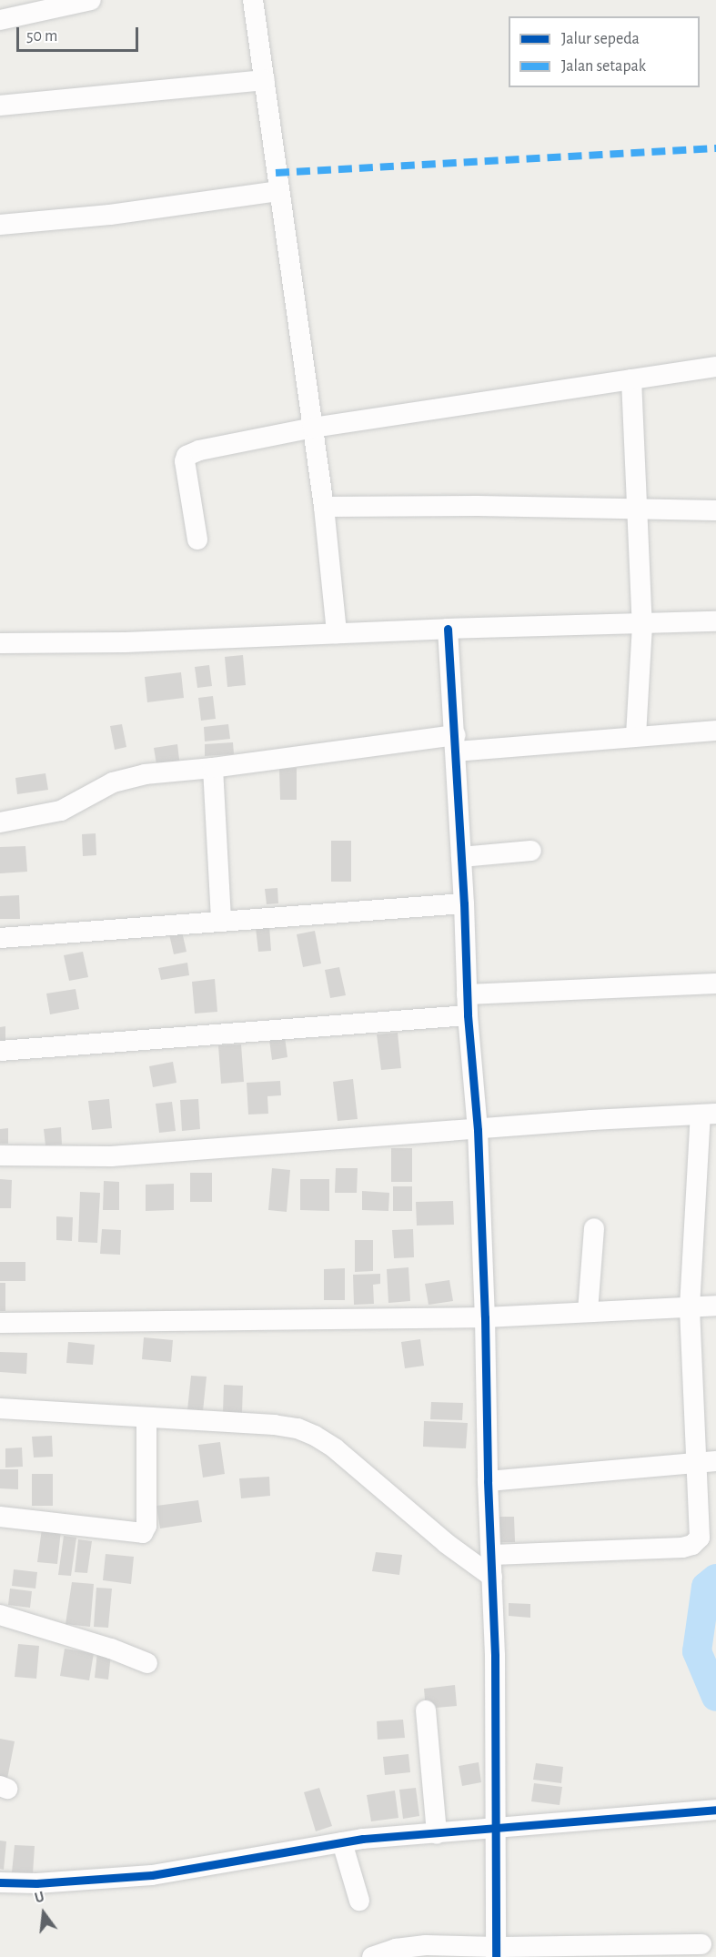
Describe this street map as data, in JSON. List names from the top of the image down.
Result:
{
  "legend": ["Jalur sepeda", "Jalan setapak"],
  "scale_bar": "50 m",
  "north": "top"
}
